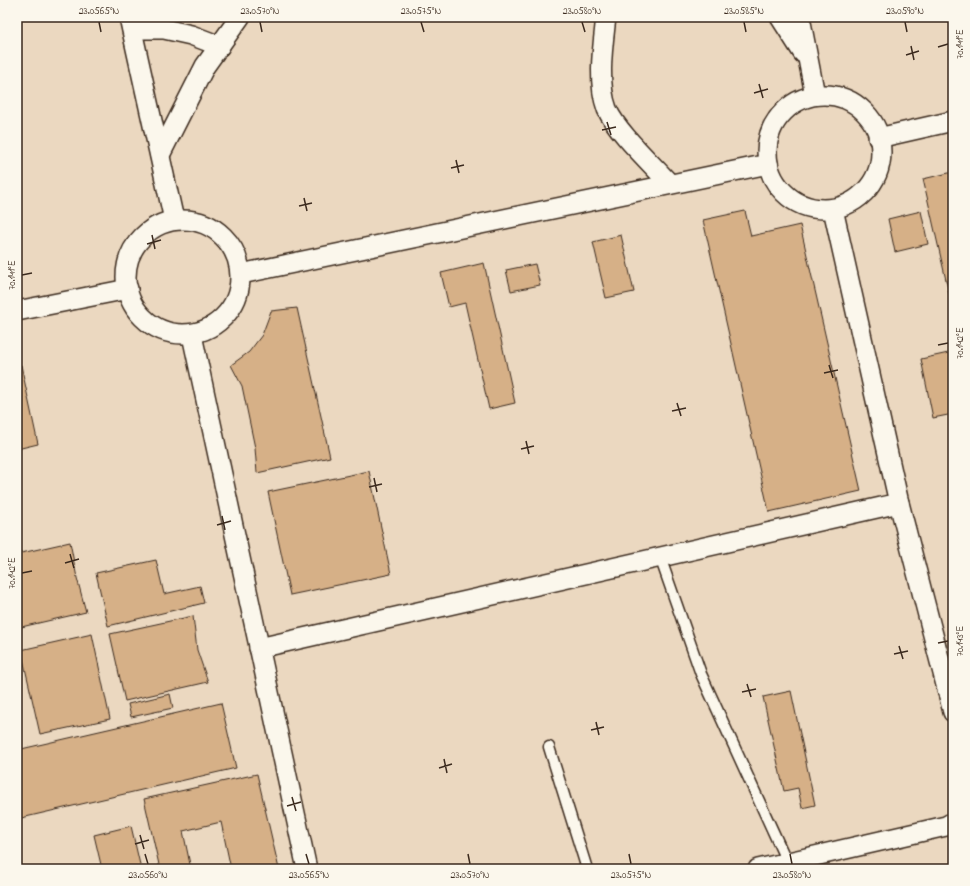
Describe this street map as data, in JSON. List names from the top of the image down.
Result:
{
  "coordinates": [
    "23.0565°N",
    "23.0570°N",
    "23.0575°N",
    "23.0580°N",
    "23.0585°N",
    "23.0590°N",
    "70.141°E",
    "70.142°E",
    "70.143°E",
    "23.0560°N"
  ]
}
